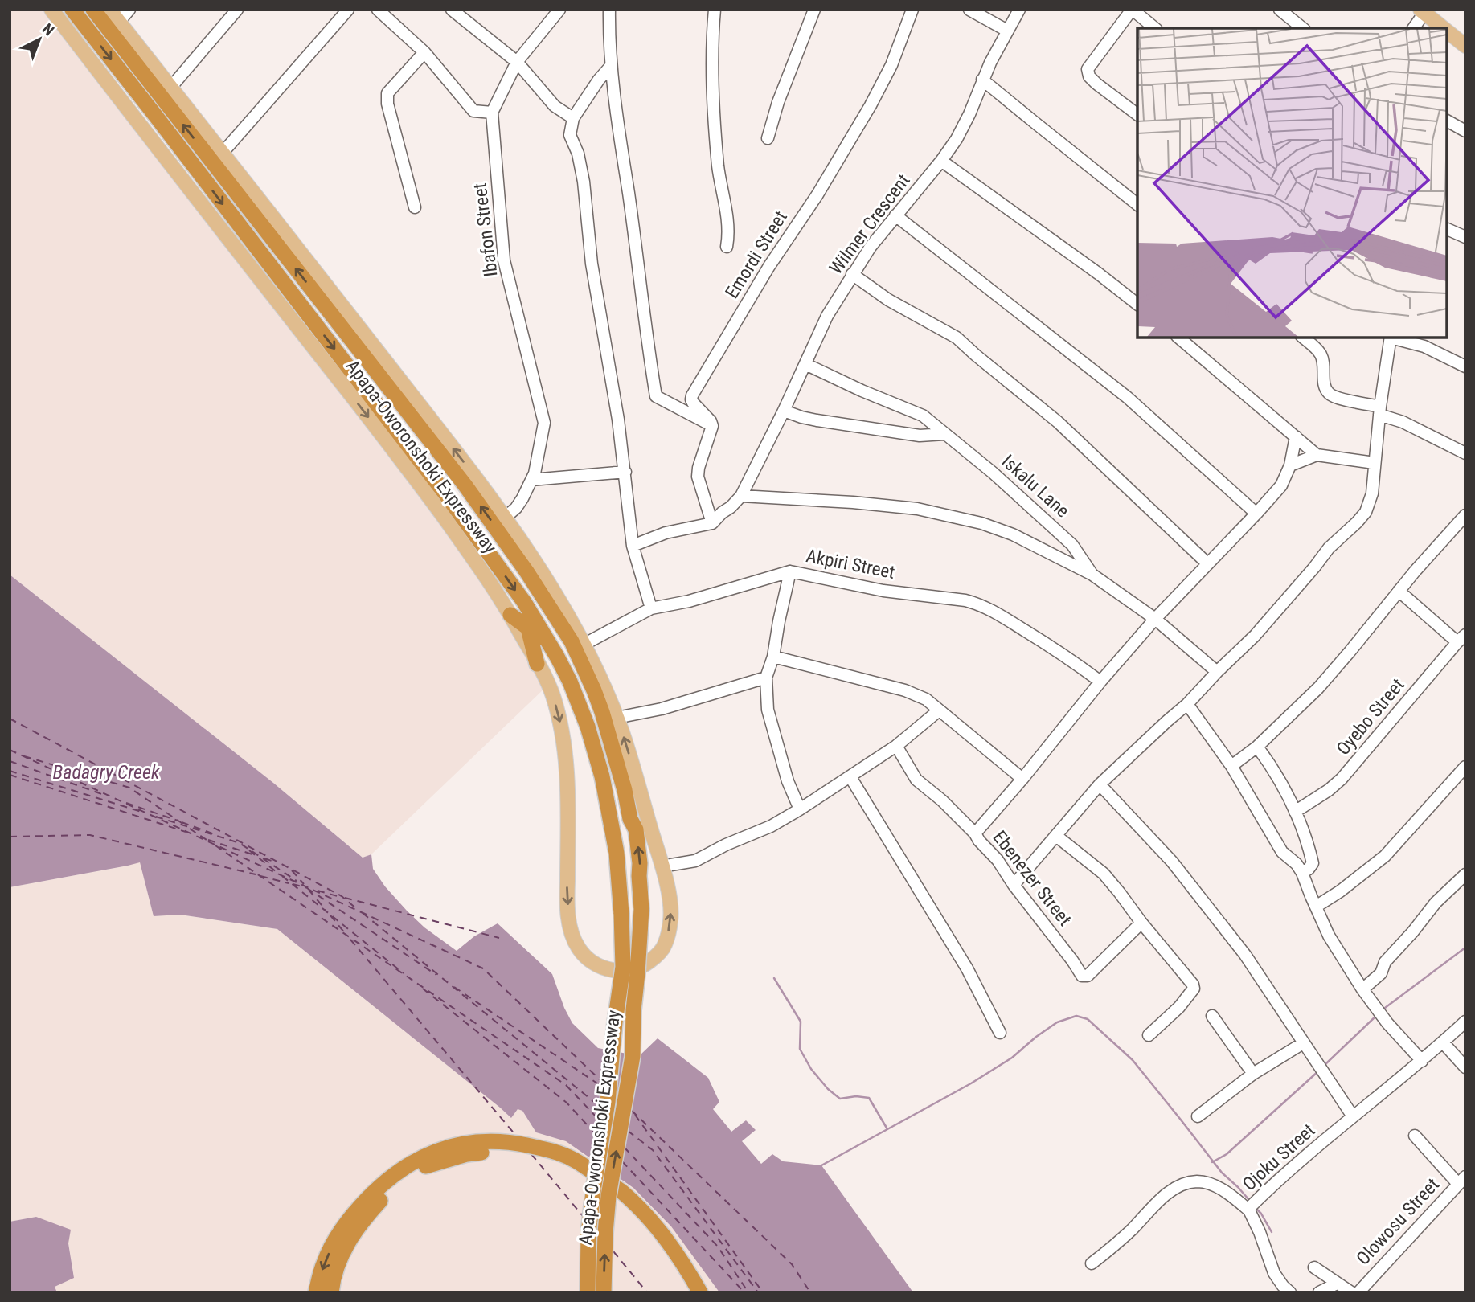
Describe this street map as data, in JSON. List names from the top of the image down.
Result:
{
  "streets": {
    "highway": ["Apapa-Oworonshoki Expressway"],
    "street": [
      "Wilmer Crescent",
      "Ibafon Street",
      "Emordi Street",
      "Iskalu Lane",
      "Akpiri Street",
      "Oyebo Street",
      "Ebenezer Street",
      "Ojoku Street",
      "Olowosu Street"
    ]
  },
  "crossings": [
    ["Wilmer Crescent", "Iskalu Lane"],
    ["Ibafon Street", "Apapa-Oworonshoki Expressway"],
    ["Apapa-Oworonshoki Expressway", "Akpiri Street"]
  ],
  "water": ["Badagry Creek"],
  "north": "top right"
}
